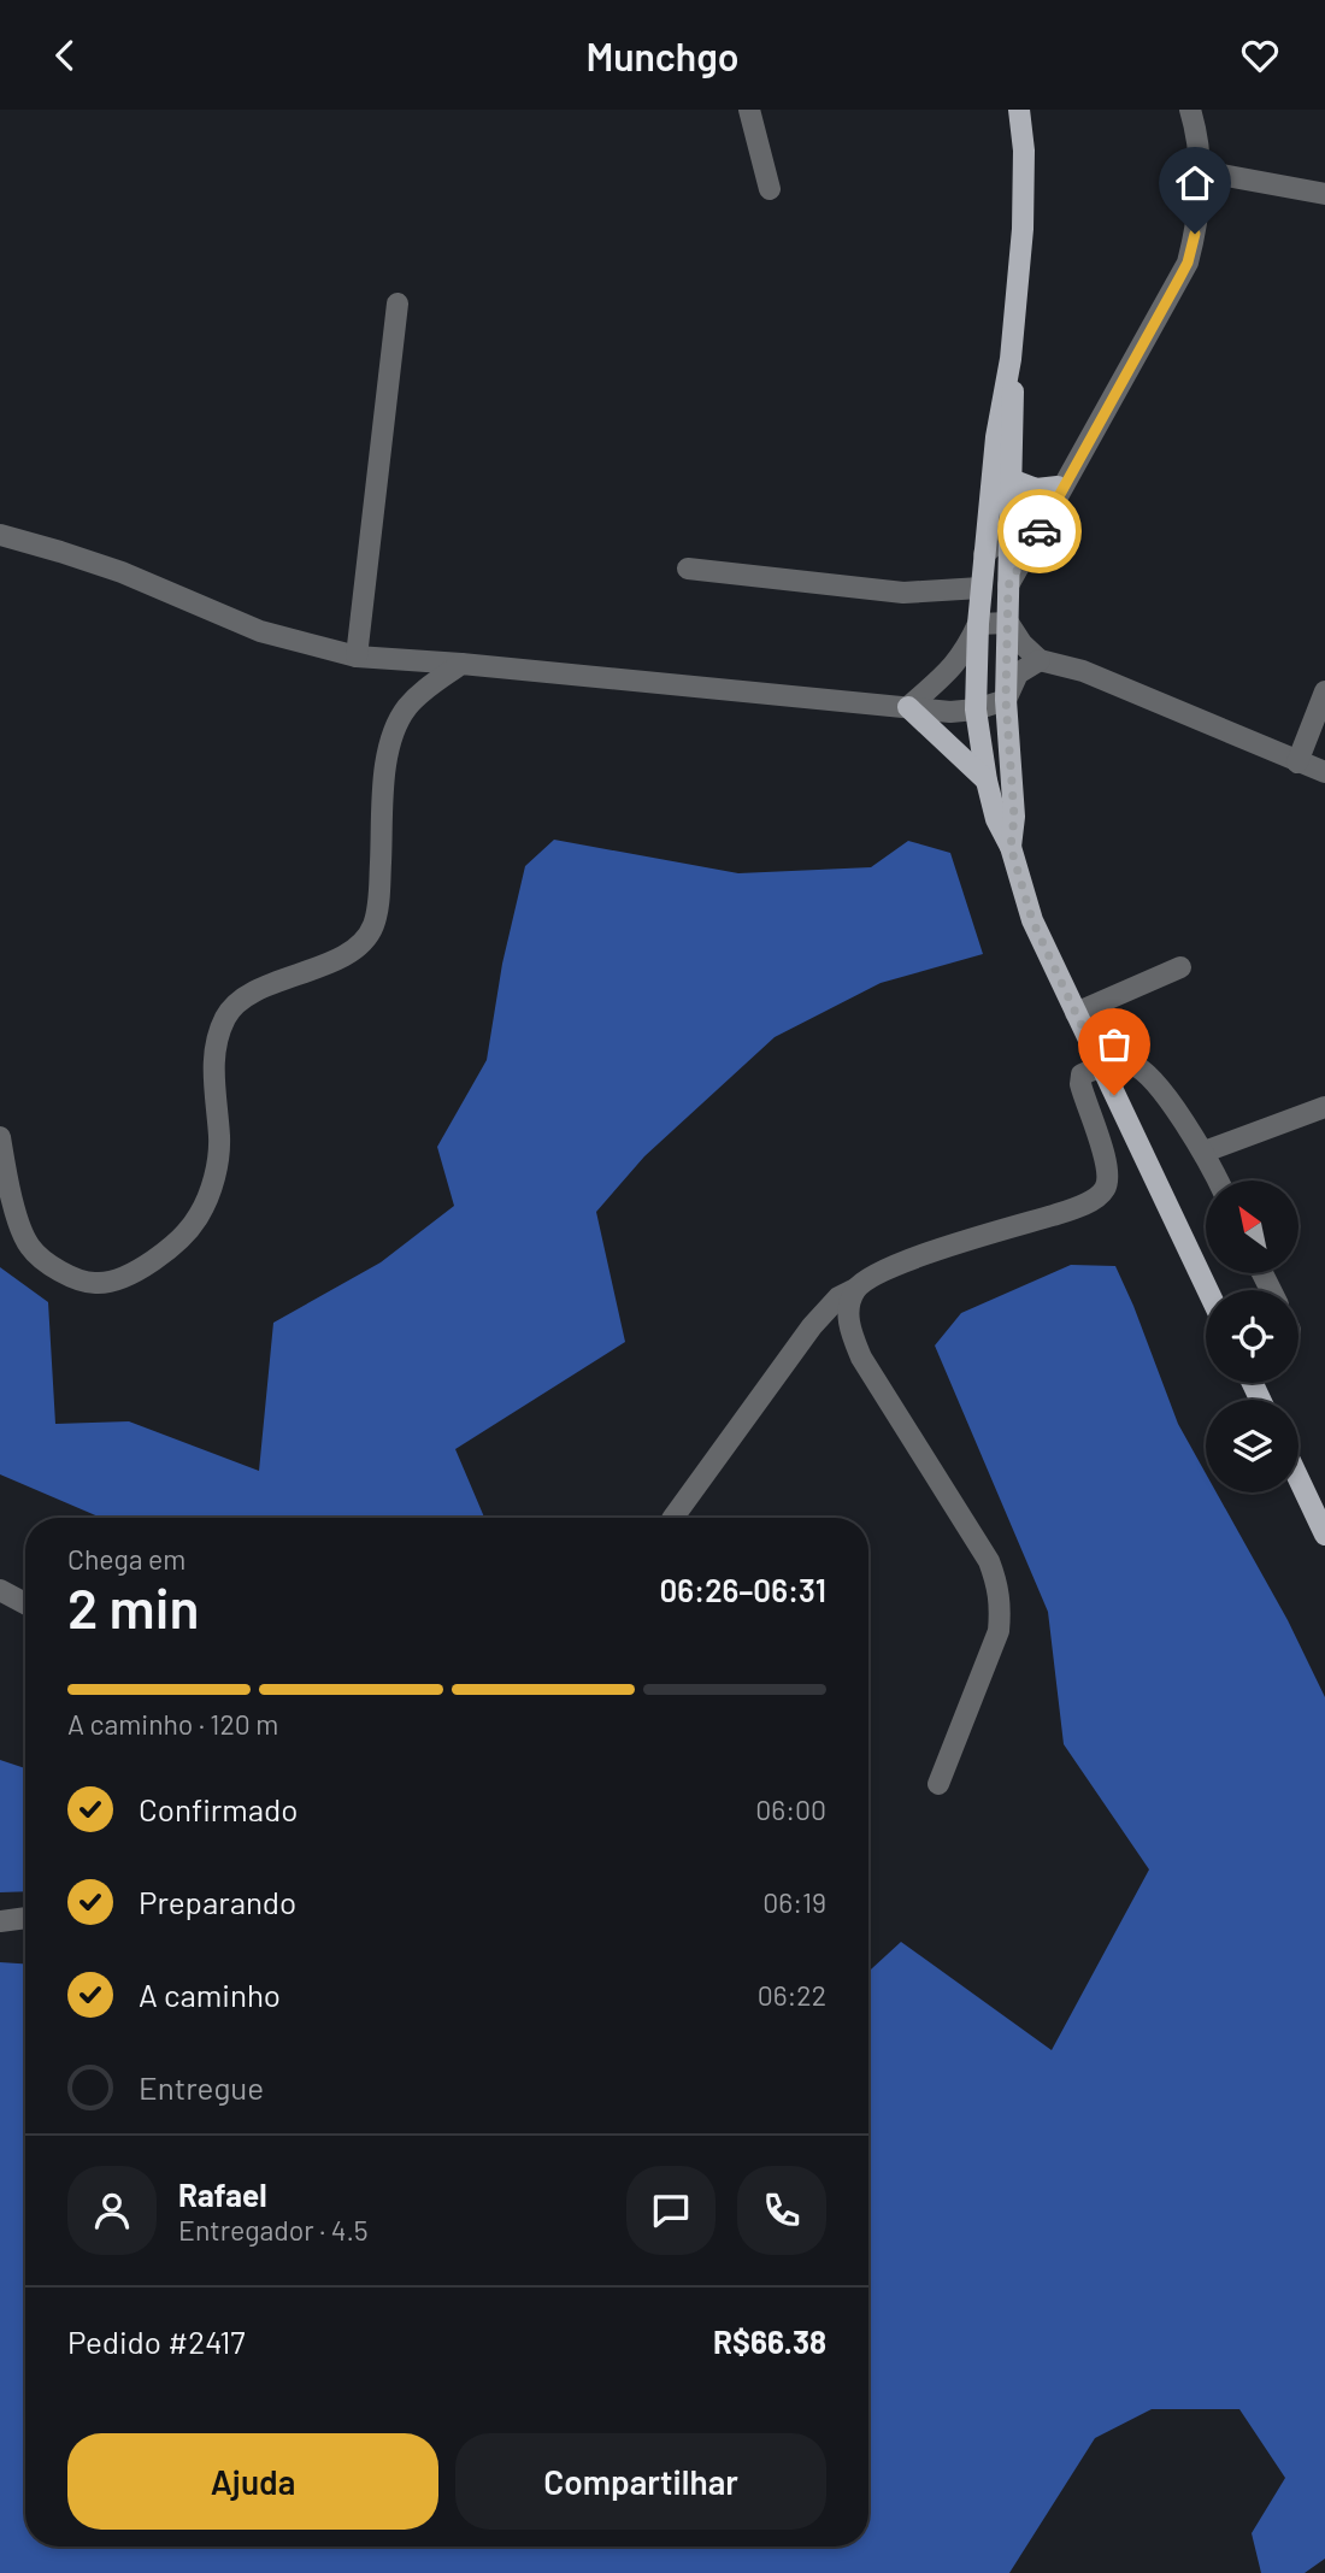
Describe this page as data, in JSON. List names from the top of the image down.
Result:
{
  "north": "top left",
  "page": {
    "header": "Munchgo",
    "heading": ["2 min", "Chega em", "06:26–06:31"],
    "panel": [
      "Rafael",
      "Entregador · 4.5",
      "Pedido #2417",
      "R$66.38"
    ],
    "bar": "A caminho · 120 m",
    "list": [
      ["Confirmado", "06:00"],
      ["Preparando", "06:19"],
      ["A caminho", "06:22"],
      "Entregue"
    ],
    "buttons": ["Ajuda", "Compartilhar"]
  }
}
